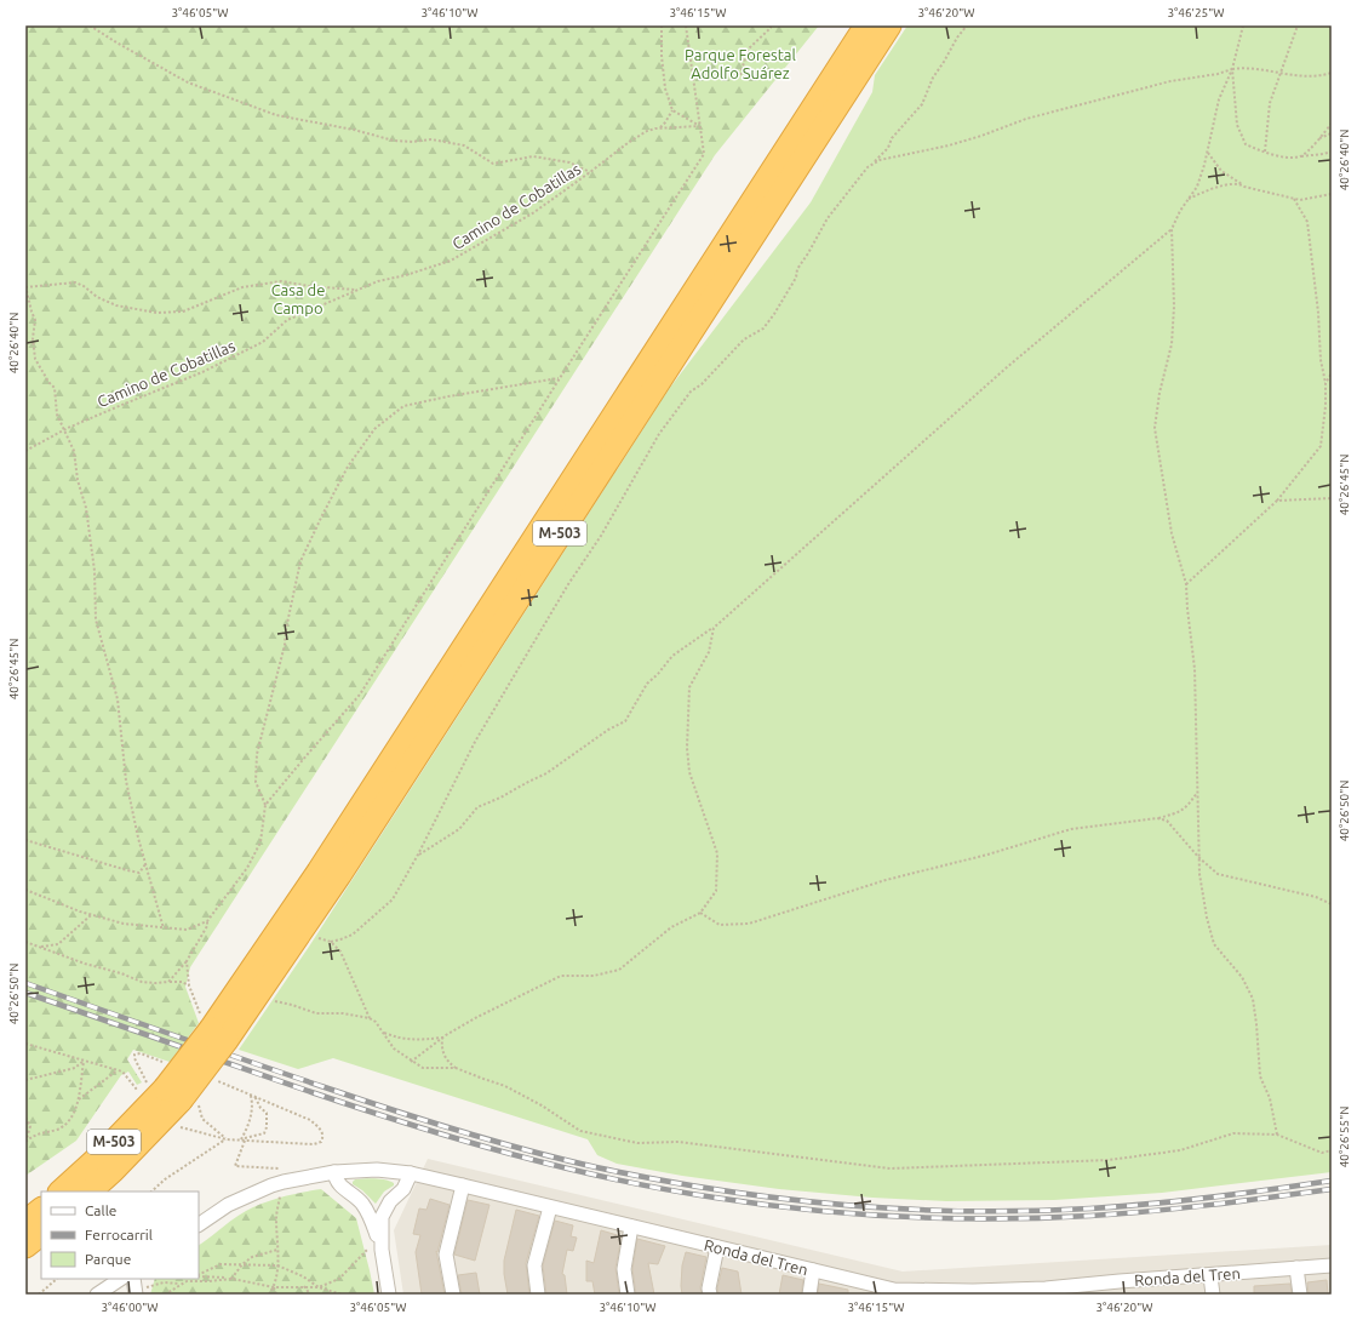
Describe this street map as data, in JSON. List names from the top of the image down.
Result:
{
  "streets": {
    "highway": ["M-503"],
    "street": ["Ronda del Tren"],
    "path": ["Camino de Cobatillas"]
  },
  "parks": ["Parque Forestal Adolfo Suárez", "Casa de Campo"],
  "legend": ["Calle", "Ferrocarril", "Parque"],
  "coordinates": [
    "3°46'05\"W",
    "3°46'10\"W",
    "3°46'15\"W",
    "3°46'20\"W",
    "3°46'25\"W",
    "40°26'40\"N",
    "40°26'45\"N",
    "40°26'50\"N",
    "40°26'55\"N",
    "3°46'00\"W"
  ]
}
